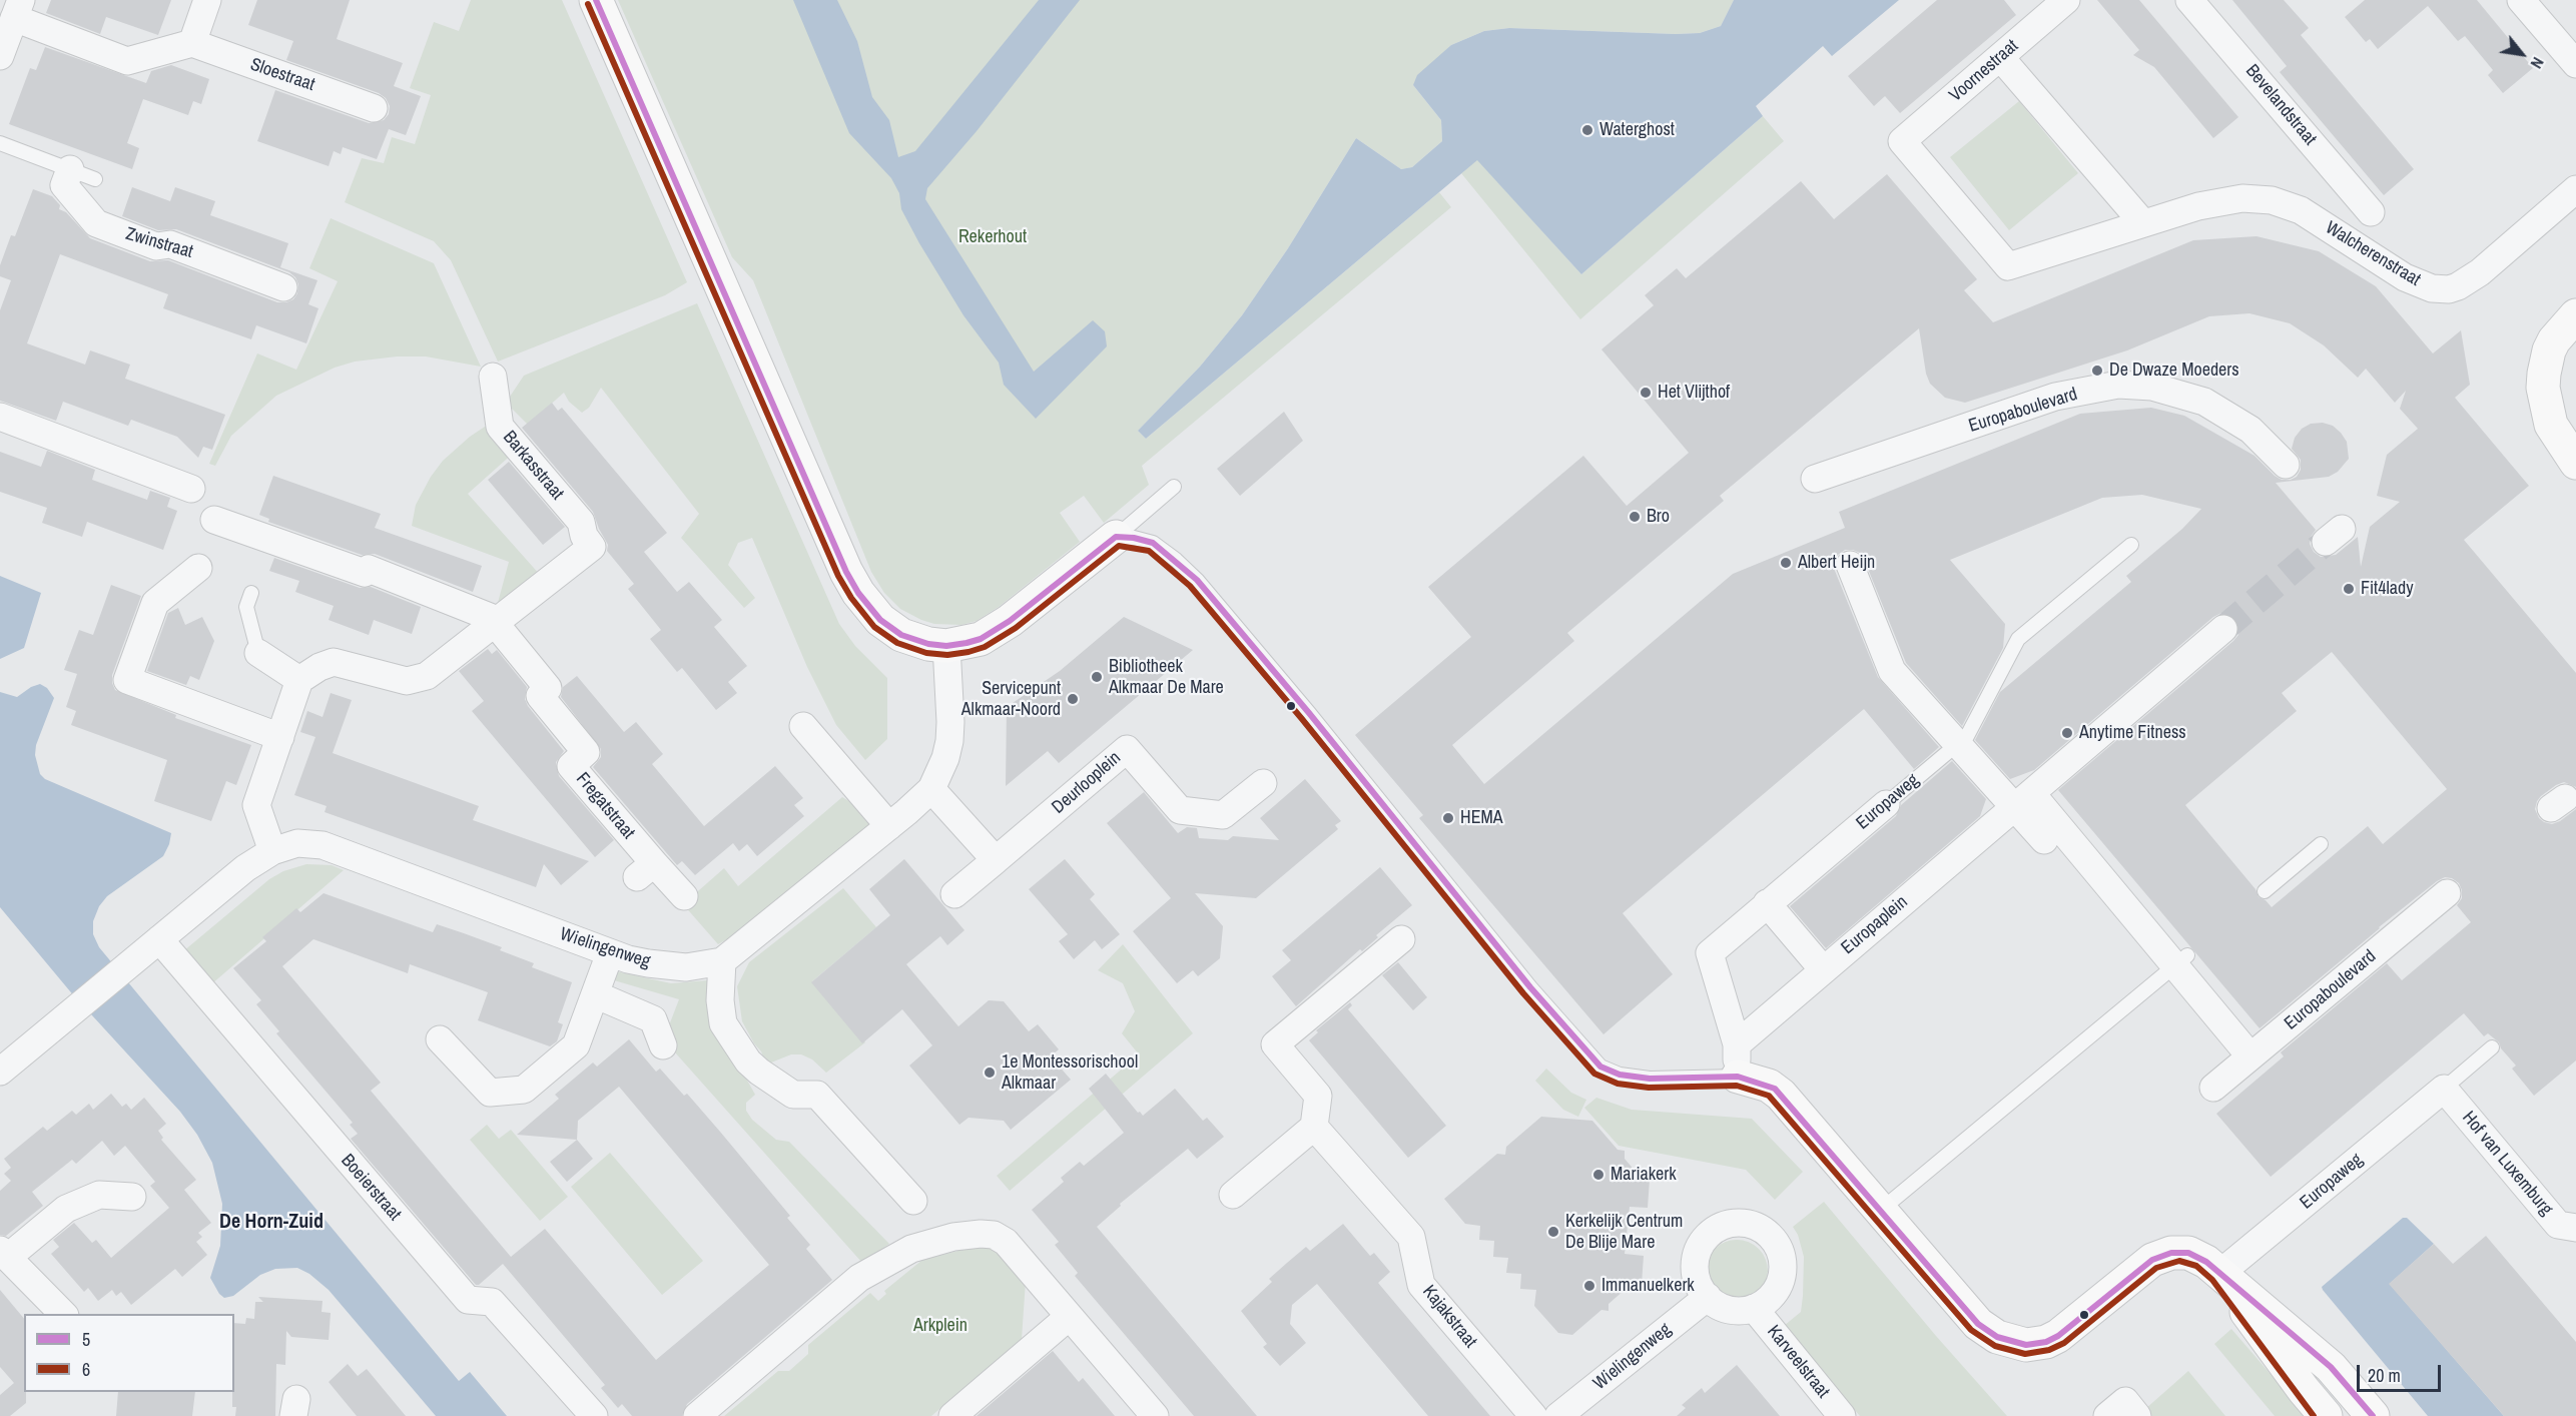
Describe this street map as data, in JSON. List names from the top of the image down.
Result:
{
  "streets": {
    "street": [
      "Voornestraat",
      "Sloestraat",
      "Bevelandstraat",
      "Zwinstraat",
      "Walcherenstraat",
      "Europaboulevard",
      "Barkasstraat",
      "Deurlooplein",
      "Europaweg",
      "Fregatstraat",
      "Europaplein",
      "Wielingenweg",
      "Hof van Luxemburg",
      "Boeierstraat",
      "Kajakstraat",
      "Karveelstraat"
    ]
  },
  "crossings": [
    ["Voornestraat", "Walcherenstraat"],
    ["Barkasstraat", "Fregatstraat"],
    ["Europaweg", "Europaplein"],
    ["Europaweg", "Hof van Luxemburg"],
    ["Wielingenweg", "Boeierstraat"],
    ["Wielingenweg", "Karveelstraat"]
  ],
  "districts": ["De Horn-Zuid"],
  "parks": ["Rekerhout", "Arkplein"],
  "places": [
    "Waterghost",
    "De Dwaze Moeders",
    "Het Vlijthof",
    "Bro",
    "Albert Heijn",
    "Fit4lady",
    "Bibliotheek Alkmaar De Mare",
    "Servicepunt Alkmaar-Noord",
    "Anytime Fitness",
    "HEMA",
    "1e Montessorischool Alkmaar",
    "Mariakerk",
    "Kerkelijk Centrum De Blije Mare",
    "Immanuelkerk"
  ],
  "lines": ["transit line 5", "transit line 6"],
  "legend": ["5", "6"],
  "scale_bar": "20 m",
  "north": "bottom right"
}
